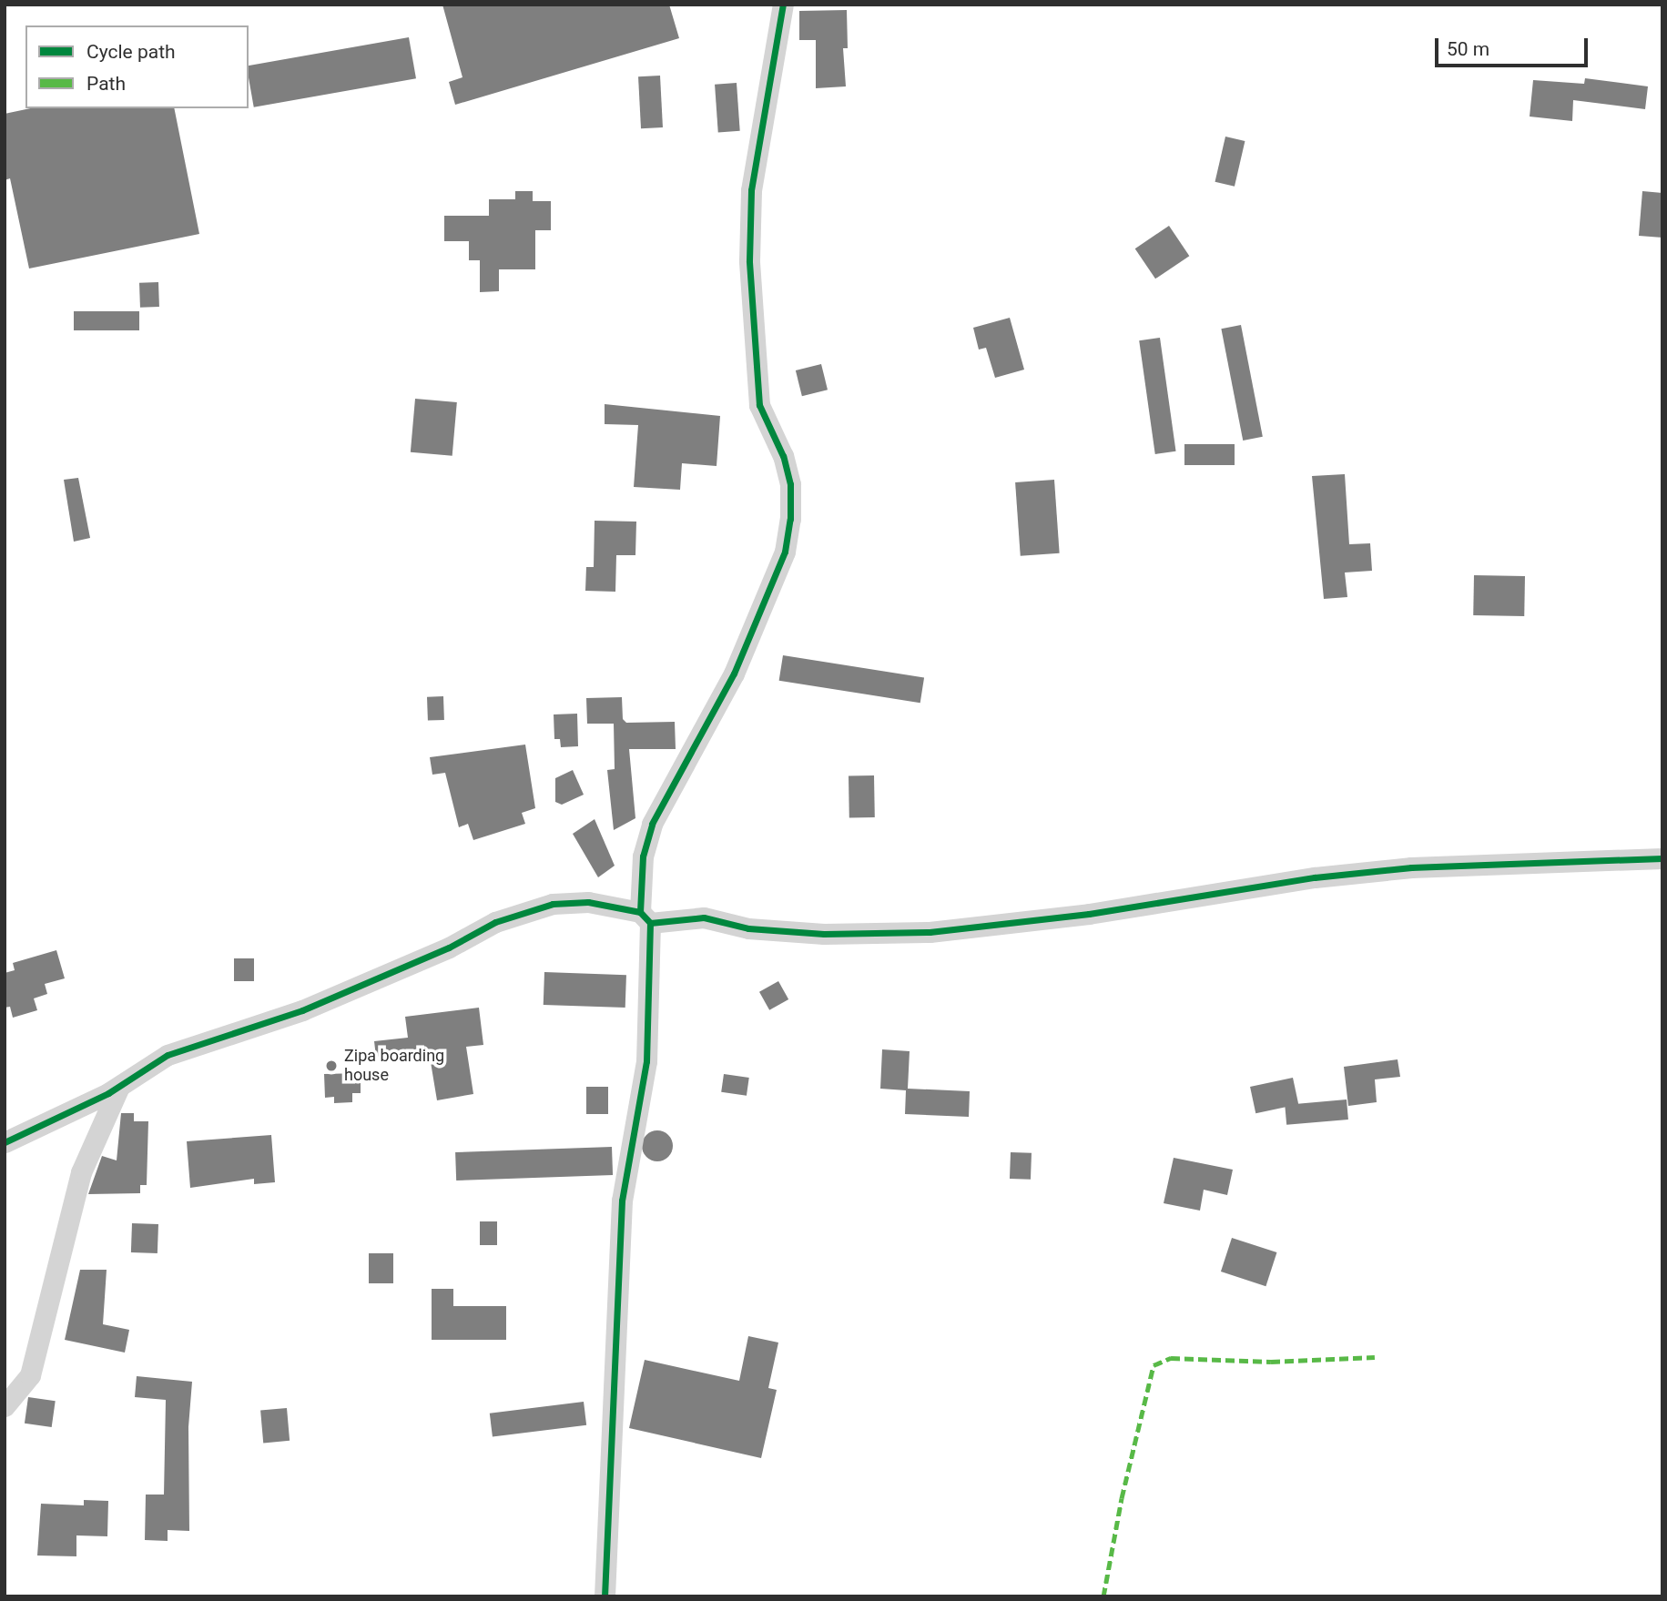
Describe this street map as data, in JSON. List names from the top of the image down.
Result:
{
  "places": ["Zipa boarding house"],
  "legend": ["Cycle path", "Path"],
  "scale_bar": "50 m"
}
